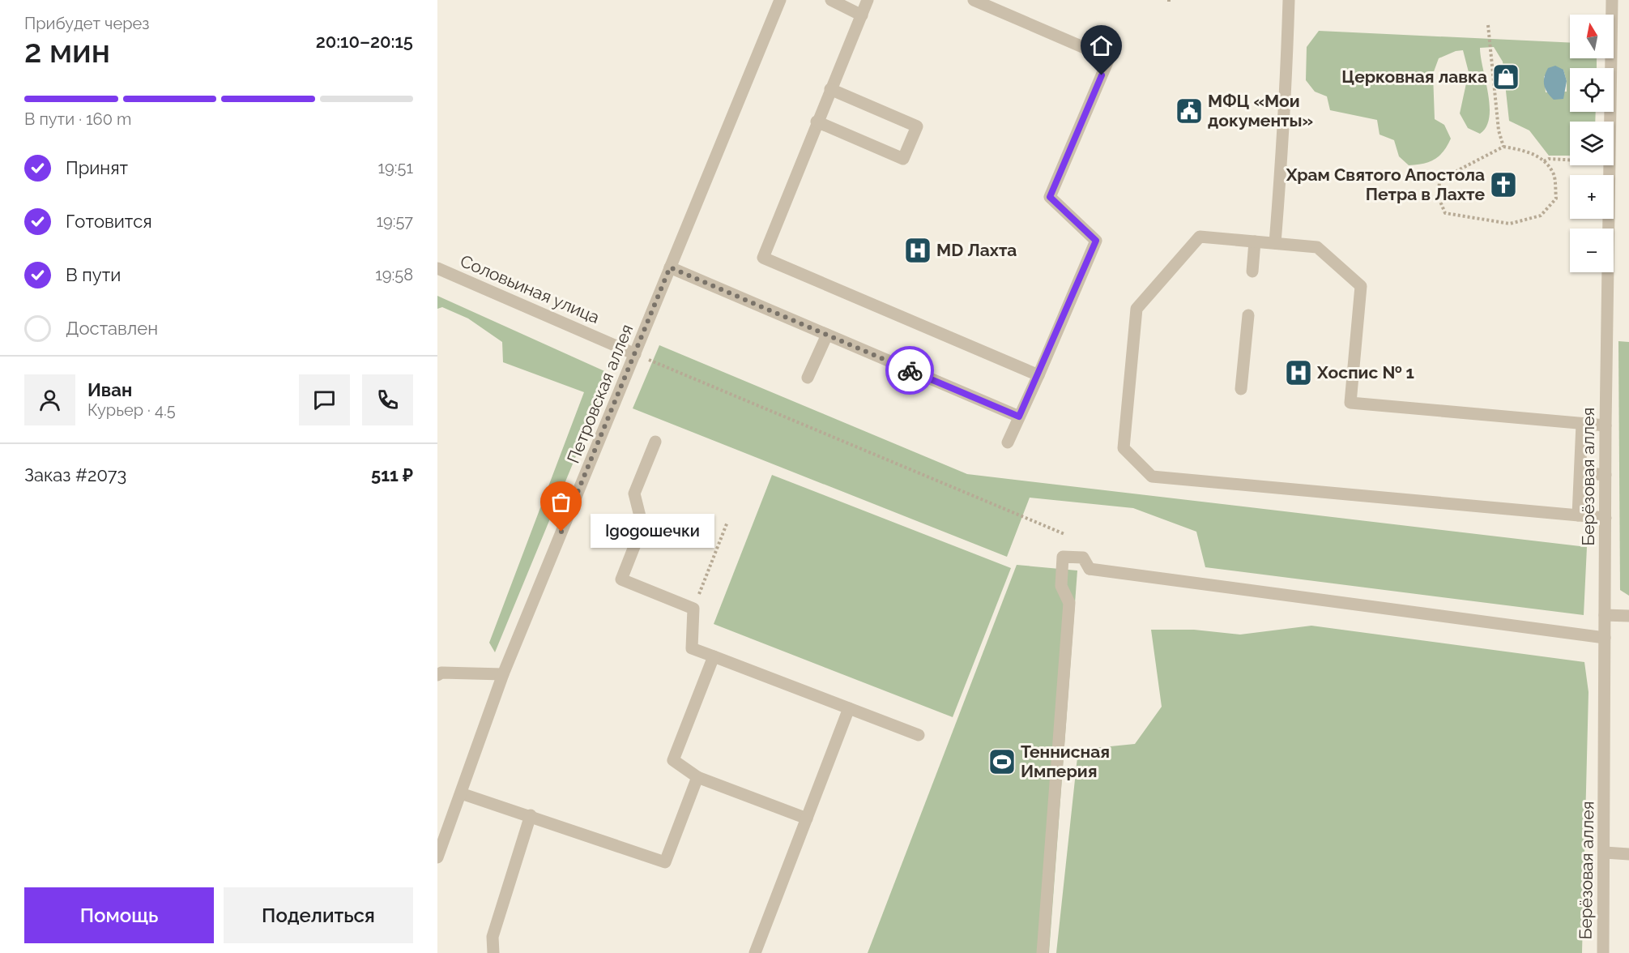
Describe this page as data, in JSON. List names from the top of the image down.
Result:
{
  "streets": {
    "street": ["Соловьиная улица", "Петровская аллея", "Берёзовая аллея"]
  },
  "crossings": [
    ["Соловьиная улица", "Петровская аллея"]
  ],
  "places": {
    "shop": ["Церковная лавка"],
    "public building": ["МФЦ «Мои документы»"],
    "church": ["Храм Святого Апостола Петра в Лахте"],
    "hospital": ["MD Лахта", "Хоспис № 1"],
    "other": ["Igogoшечки"],
    "sports": ["Теннисная Империя"]
  },
  "north": "top",
  "page": {
    "heading": ["2 мин", "Прибудет через", "20:10–20:15"],
    "panel": [
      "Иван",
      "Курьер · 4.5",
      "Заказ #2073",
      "511 ₽"
    ],
    "map_buttons": ["+", "−"],
    "bar": "В пути · 160 m",
    "list": [
      ["Принят", "19:51"],
      ["Готовится", "19:57"],
      ["В пути", "19:58"],
      "Доставлен"
    ],
    "bubble": "Igogoшечки",
    "buttons": ["Помощь", "Поделиться"]
  }
}
